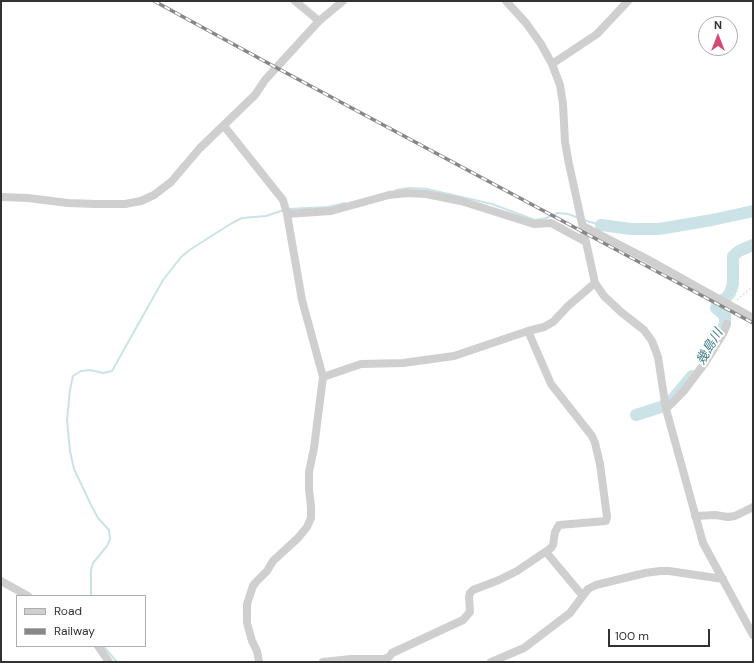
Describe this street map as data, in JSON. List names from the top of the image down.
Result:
{
  "water": ["幾島川"],
  "legend": ["Road", "Railway"],
  "scale_bar": "100 m",
  "north": "top"
}
